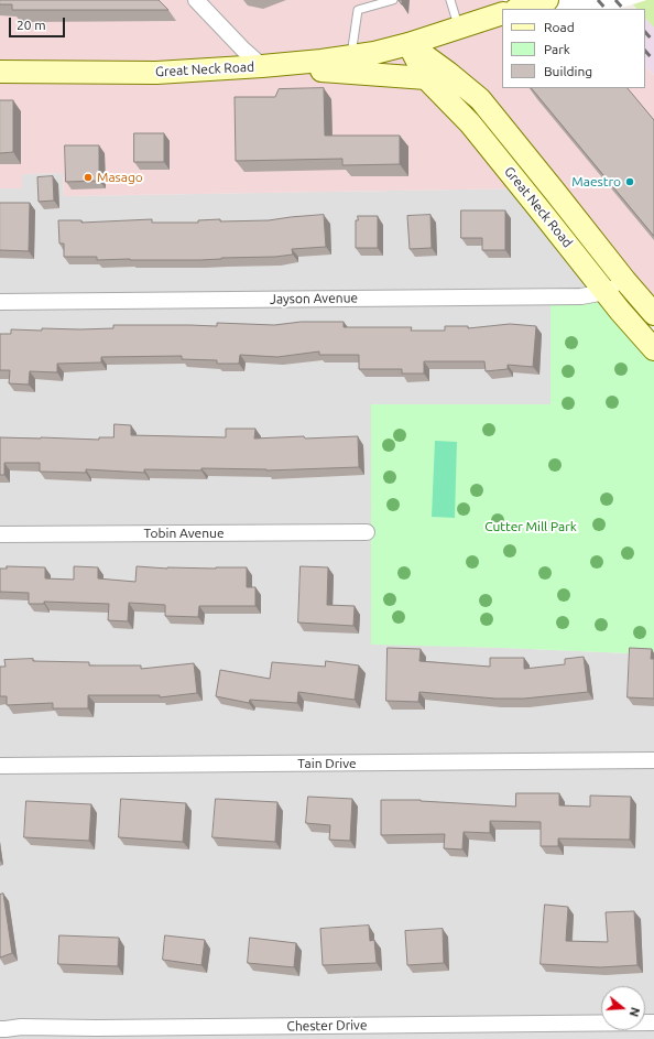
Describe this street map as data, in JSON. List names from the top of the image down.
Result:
{
  "streets": {
    "main road": ["Great Neck Road"],
    "street": [
      "Jayson Avenue",
      "Tobin Avenue",
      "Tain Drive",
      "Chester Drive"
    ]
  },
  "crossings": [
    ["Great Neck Road", "Jayson Avenue"]
  ],
  "parks": ["Cutter Mill Park"],
  "places": ["Masago", "Maestro"],
  "legend": ["Road", "Park", "Building"],
  "scale_bar": "20 m",
  "north": "right"
}
